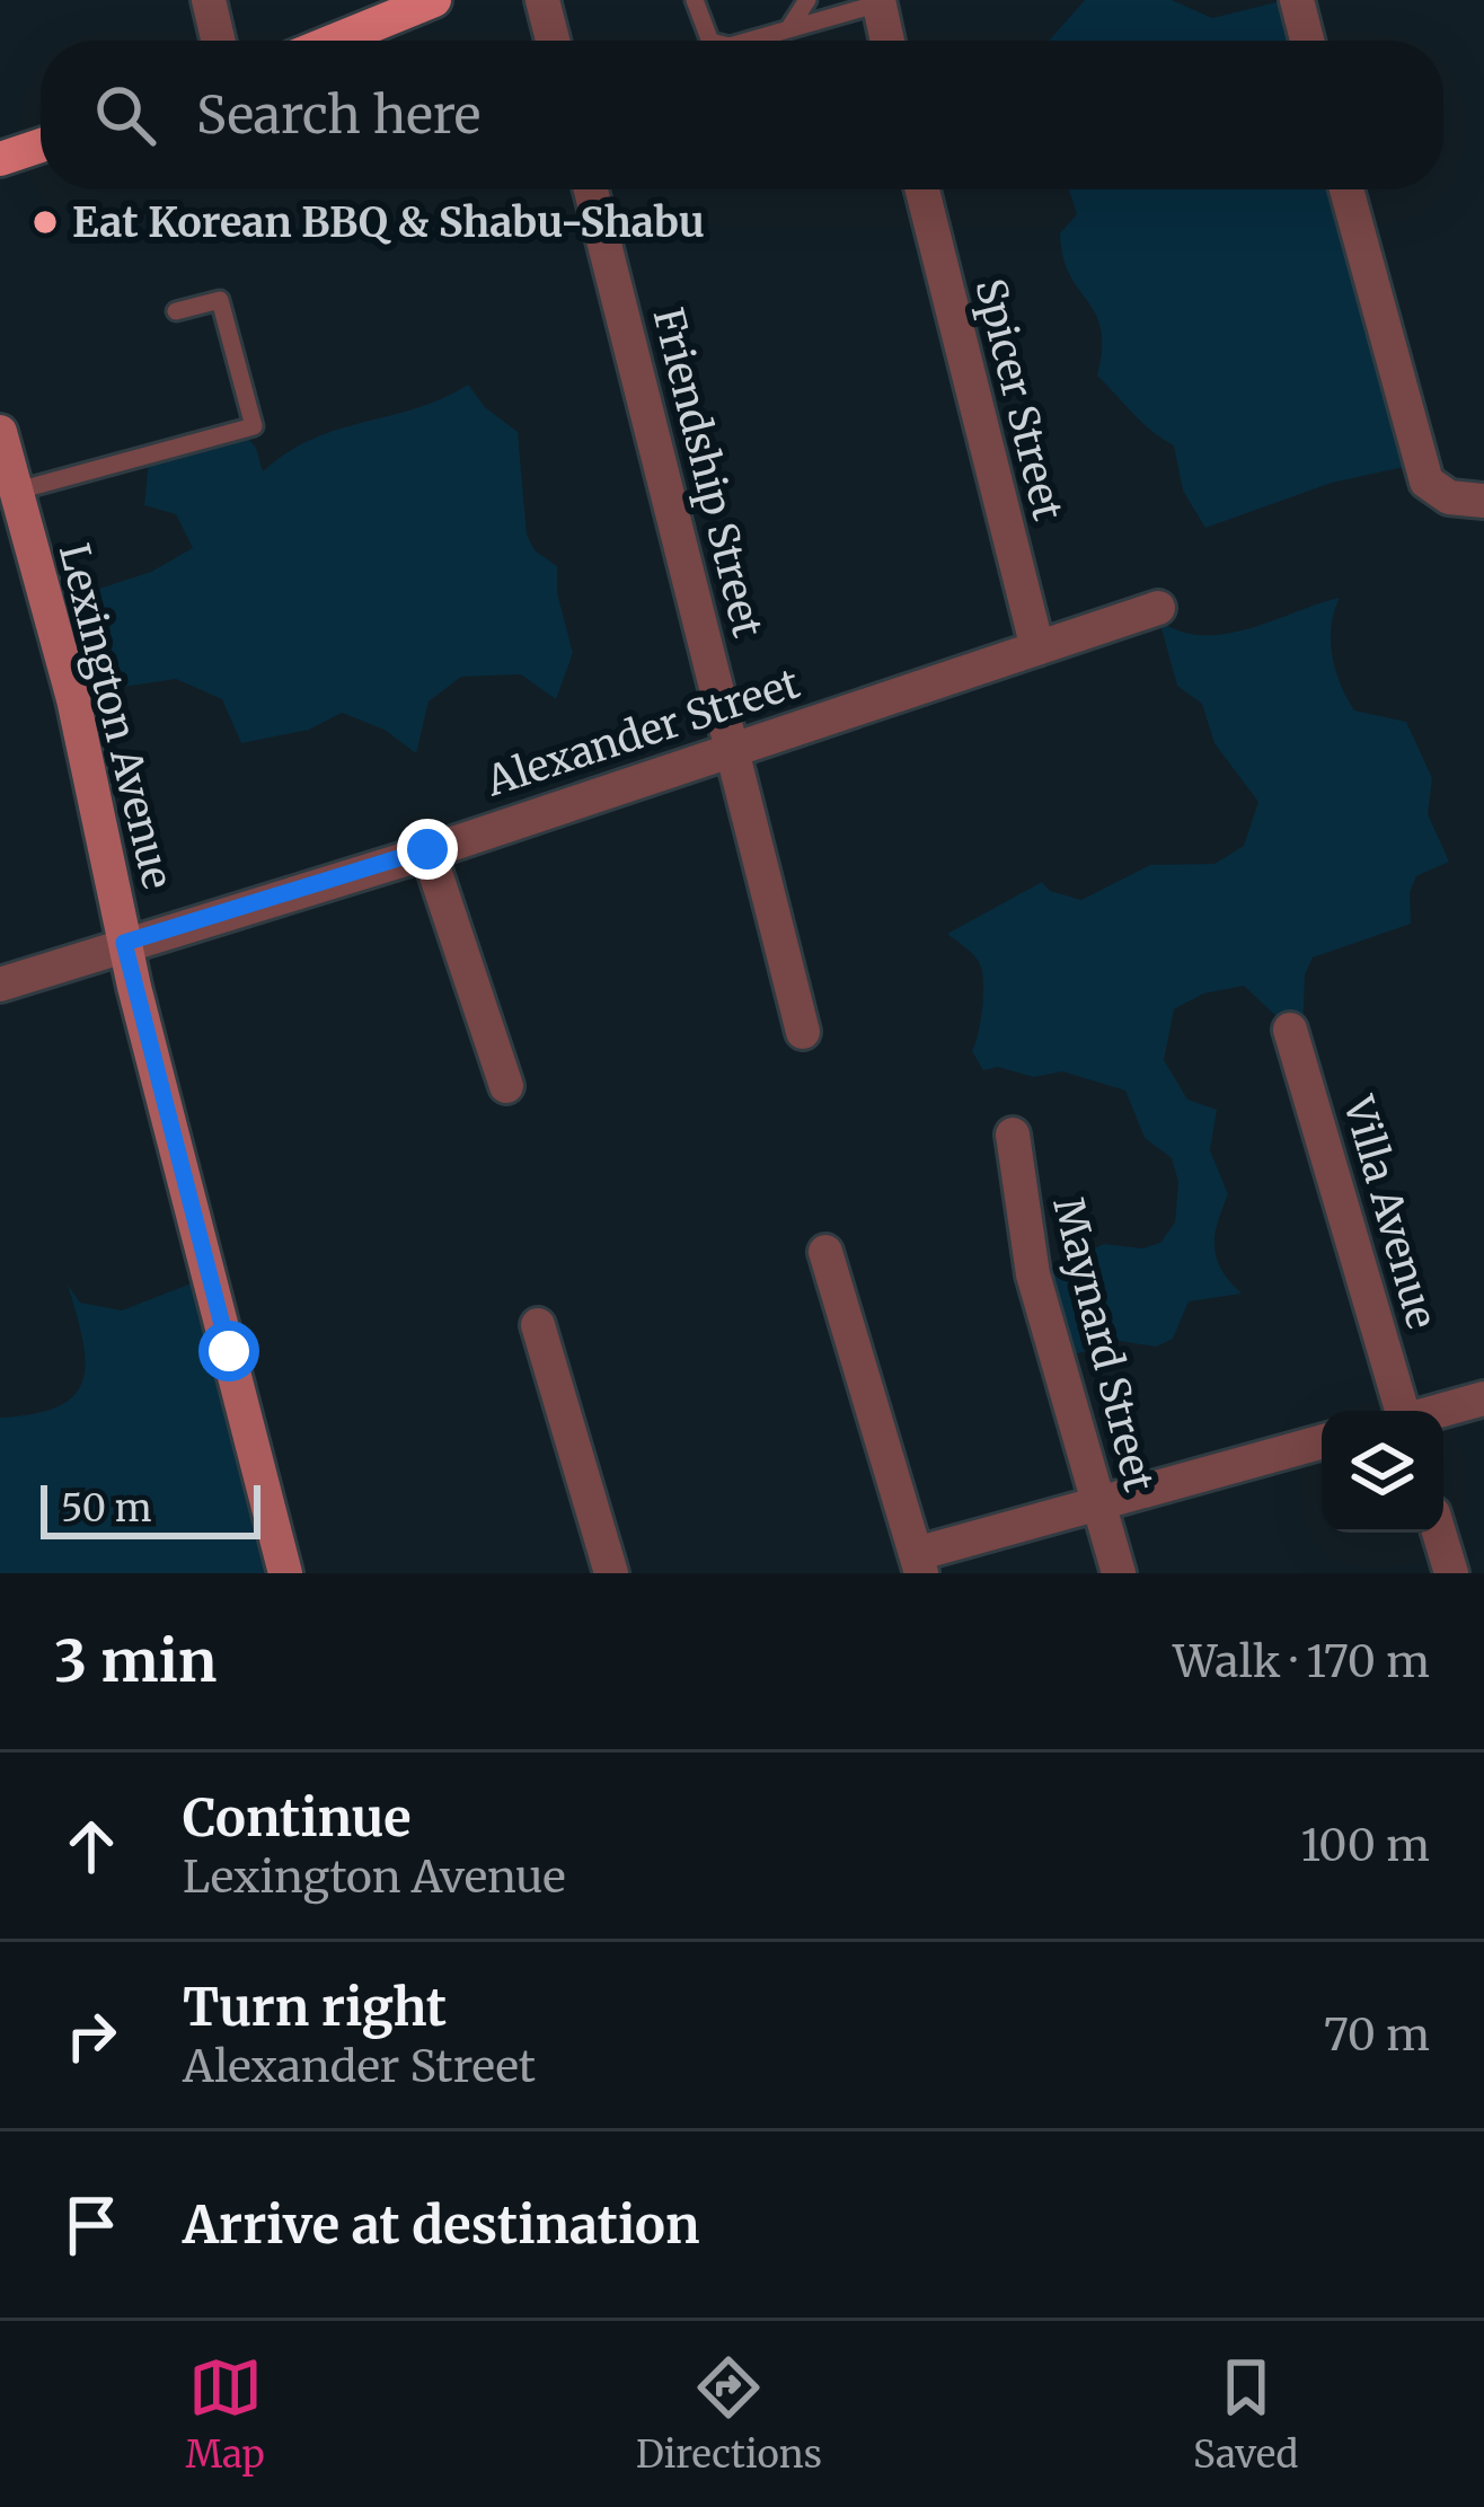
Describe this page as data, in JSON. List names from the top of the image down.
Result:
{
  "streets": {
    "street": [
      "Spicer Street",
      "Friendship Street",
      "Lexington Avenue",
      "Alexander Street",
      "Villa Avenue",
      "Maynard Street"
    ]
  },
  "crossings": [
    ["Spicer Street", "Alexander Street"],
    ["Friendship Street", "Alexander Street"],
    ["Lexington Avenue", "Alexander Street"]
  ],
  "places": ["Eat Korean BBQ & Shabu-Shabu"],
  "scale_bar": "50 m",
  "page": {
    "search": "Search here",
    "scale": "50 m",
    "heading": ["3 min", "Walk · 170 m"],
    "list": [
      ["Continue", "Lexington Avenue", "100 m"],
      ["Turn right", "Alexander Street", "70 m"],
      "Arrive at destination"
    ],
    "nav": ["Map", "Directions", "Saved"]
  }
}
